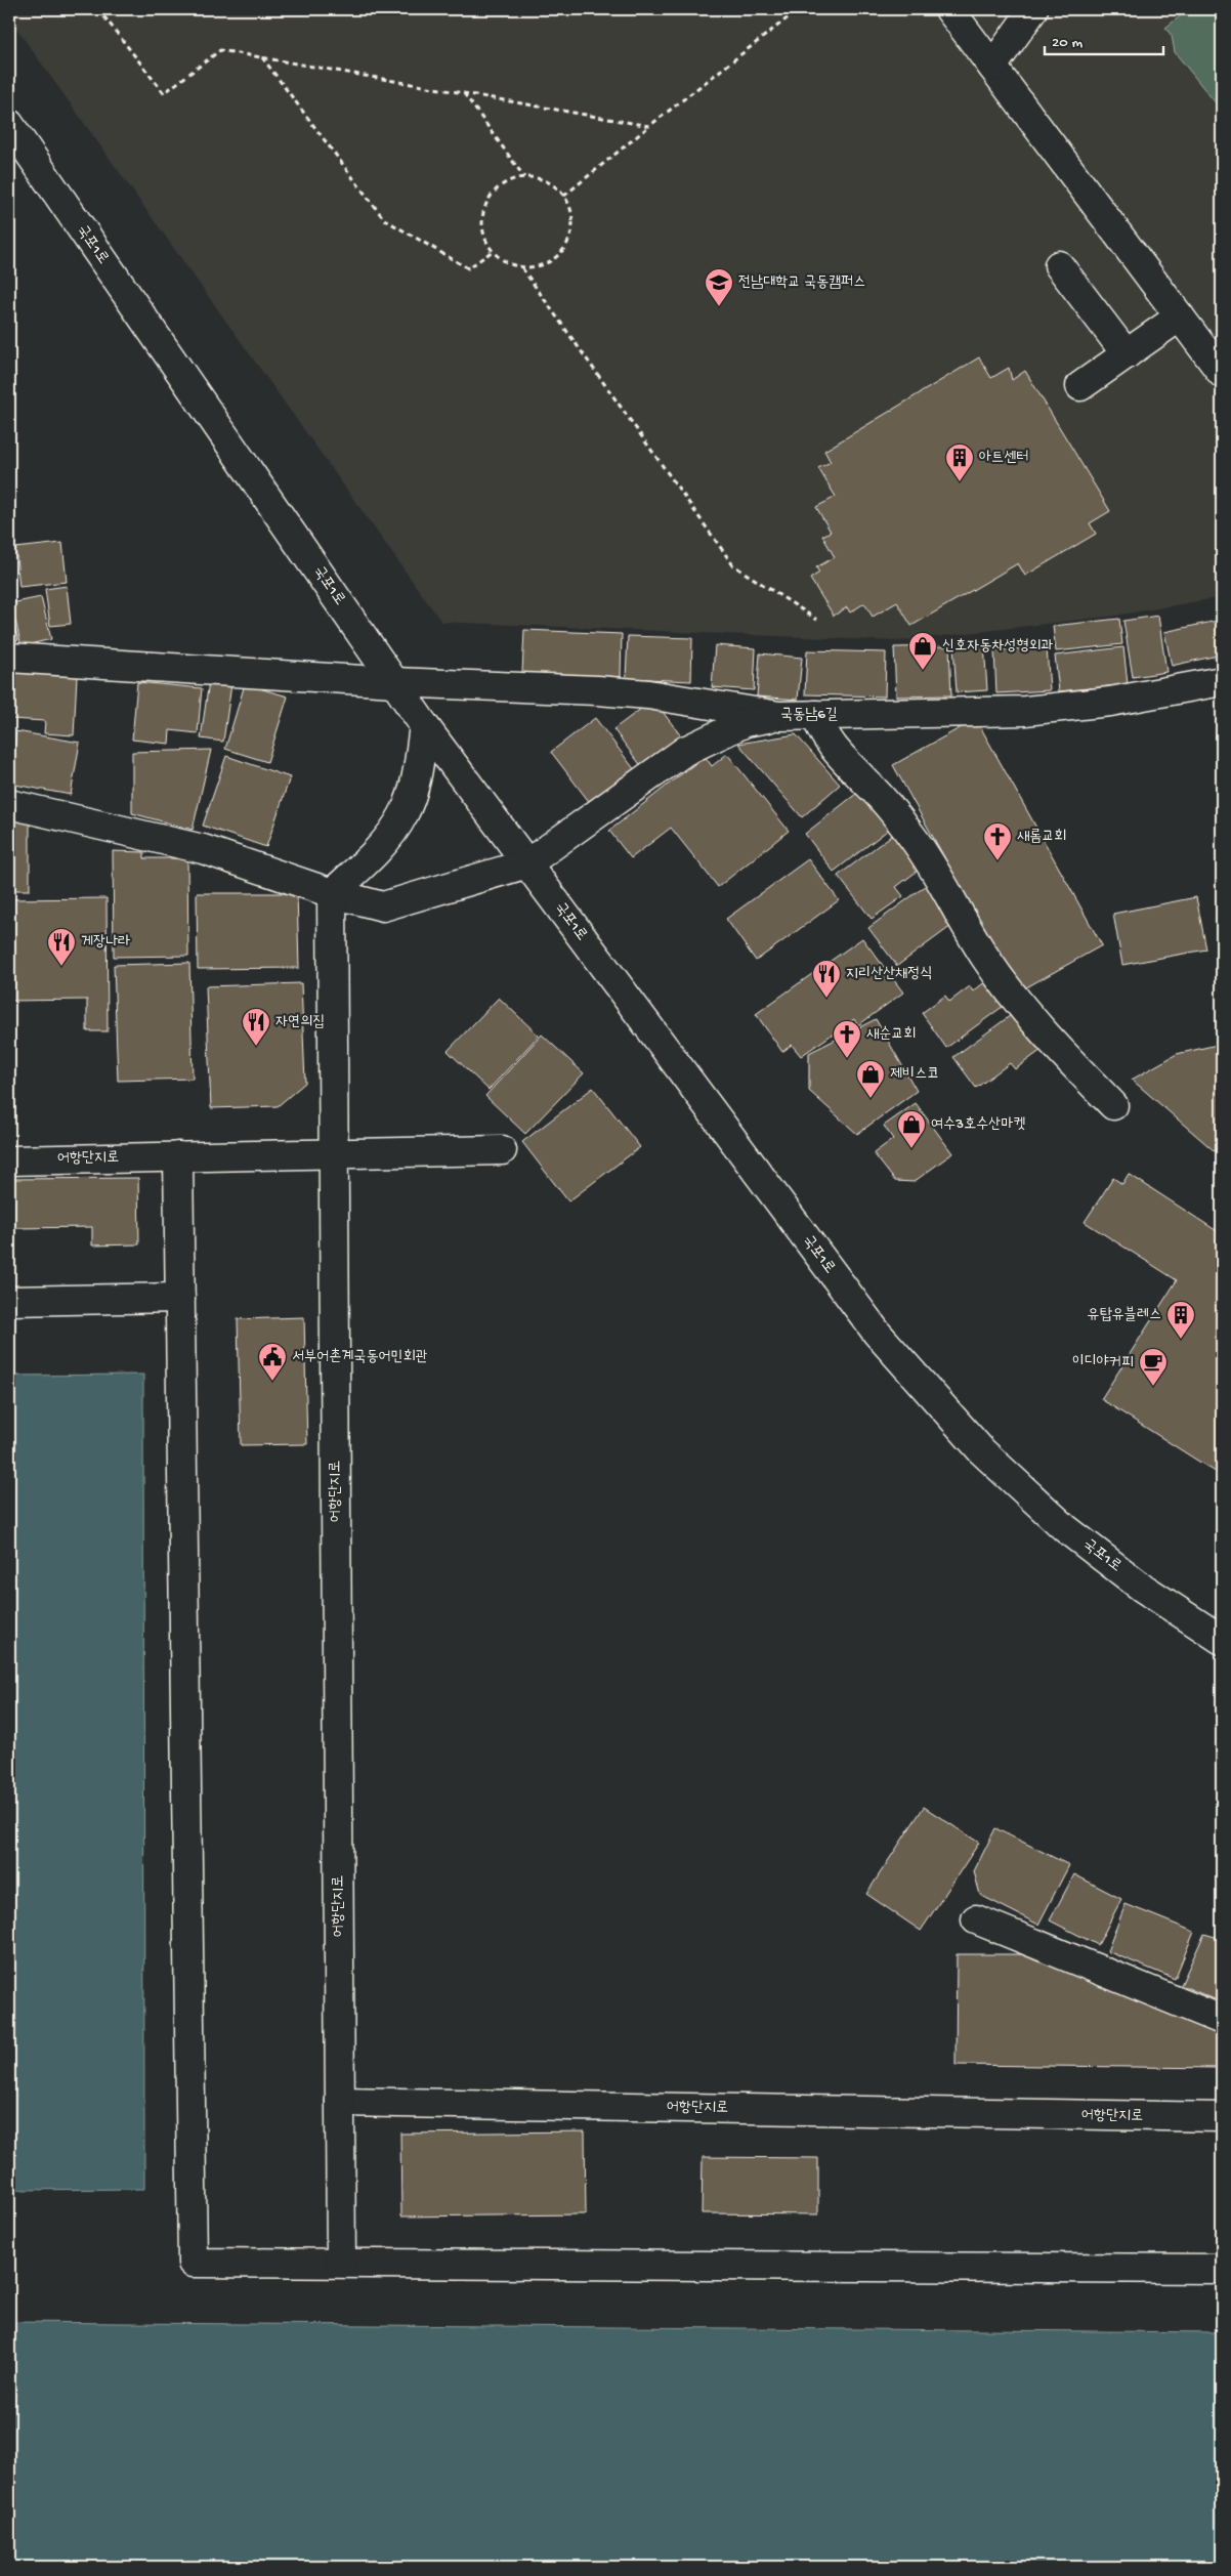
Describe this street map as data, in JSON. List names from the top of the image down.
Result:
{
  "streets": {
    "street": ["국포1로", "국동남6길", "어항단지로"]
  },
  "crossings": [
    ["국포1로", "국동남6길"]
  ],
  "places": {
    "school or university": ["전남대학교 국동캠퍼스"],
    "building": ["아트센터", "유탑유블레스"],
    "shop": ["신호자동차성형외과", "제비스코", "여수3호수산마켓"],
    "church": ["새롬교회", "새순교회"],
    "restaurant": ["게장나라", "지리산산채정식", "자연의집"],
    "public building": ["서부어촌계국동어민회관"],
    "cafe": ["이디야커피"]
  },
  "scale_bar": "20 m"
}
